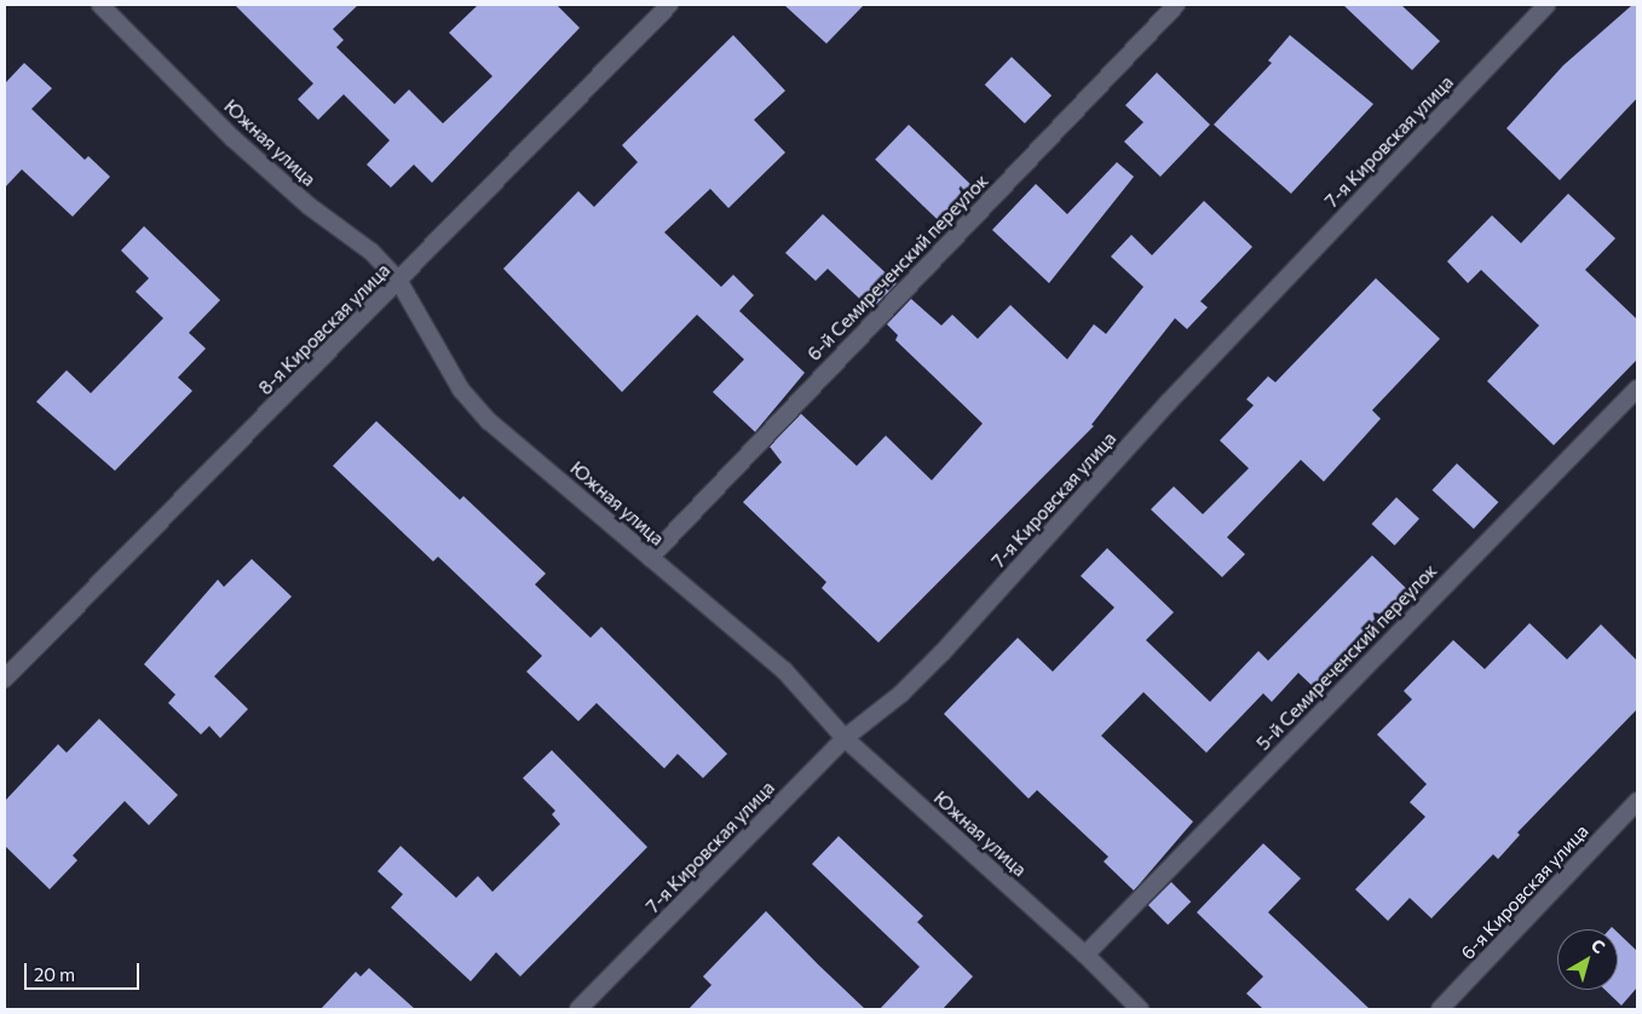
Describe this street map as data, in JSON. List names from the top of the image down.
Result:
{
  "streets": {
    "street": [
      "7-я Кировская улица",
      "Южная улица",
      "6-й Семиреченский переулок",
      "8-я Кировская улица",
      "5-й Семиреченский переулок",
      "6-я Кировская улица"
    ]
  },
  "crossings": [
    ["7-я Кировская улица", "Южная улица"],
    ["Южная улица", "6-й Семиреченский переулок"],
    ["Южная улица", "8-я Кировская улица"],
    ["Южная улица", "5-й Семиреченский переулок"]
  ],
  "scale_bar": "20 m",
  "north": "top right"
}
